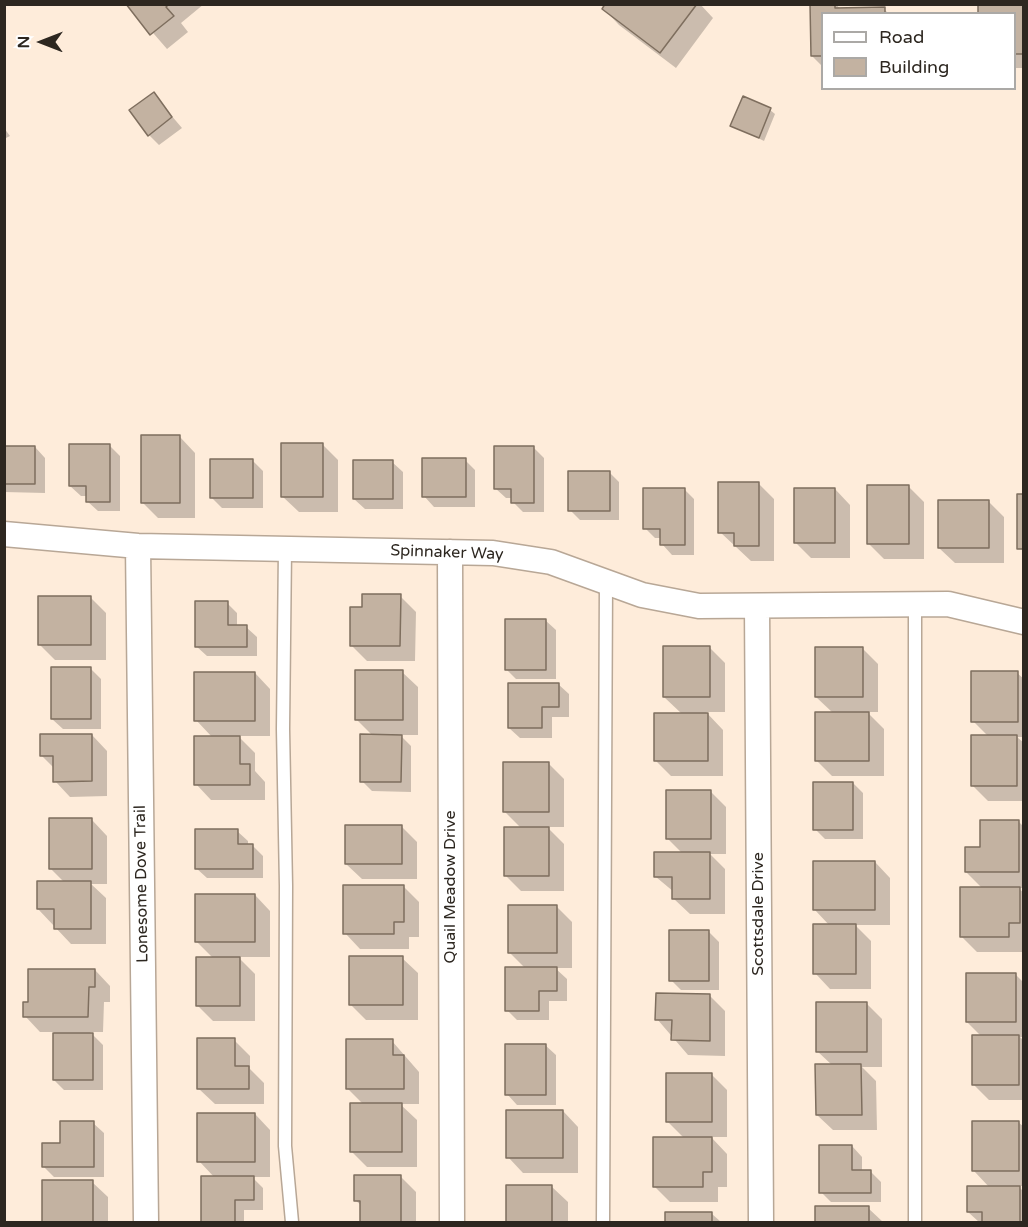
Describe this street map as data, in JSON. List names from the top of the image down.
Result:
{
  "streets": {
    "street": [
      "Spinnaker Way",
      "Lonesome Dove Trail",
      "Quail Meadow Drive",
      "Scottsdale Drive"
    ]
  },
  "crossings": [
    ["Spinnaker Way", "Lonesome Dove Trail"],
    ["Spinnaker Way", "Quail Meadow Drive"],
    ["Spinnaker Way", "Scottsdale Drive"]
  ],
  "legend": ["Road", "Building"],
  "north": "left"
}
